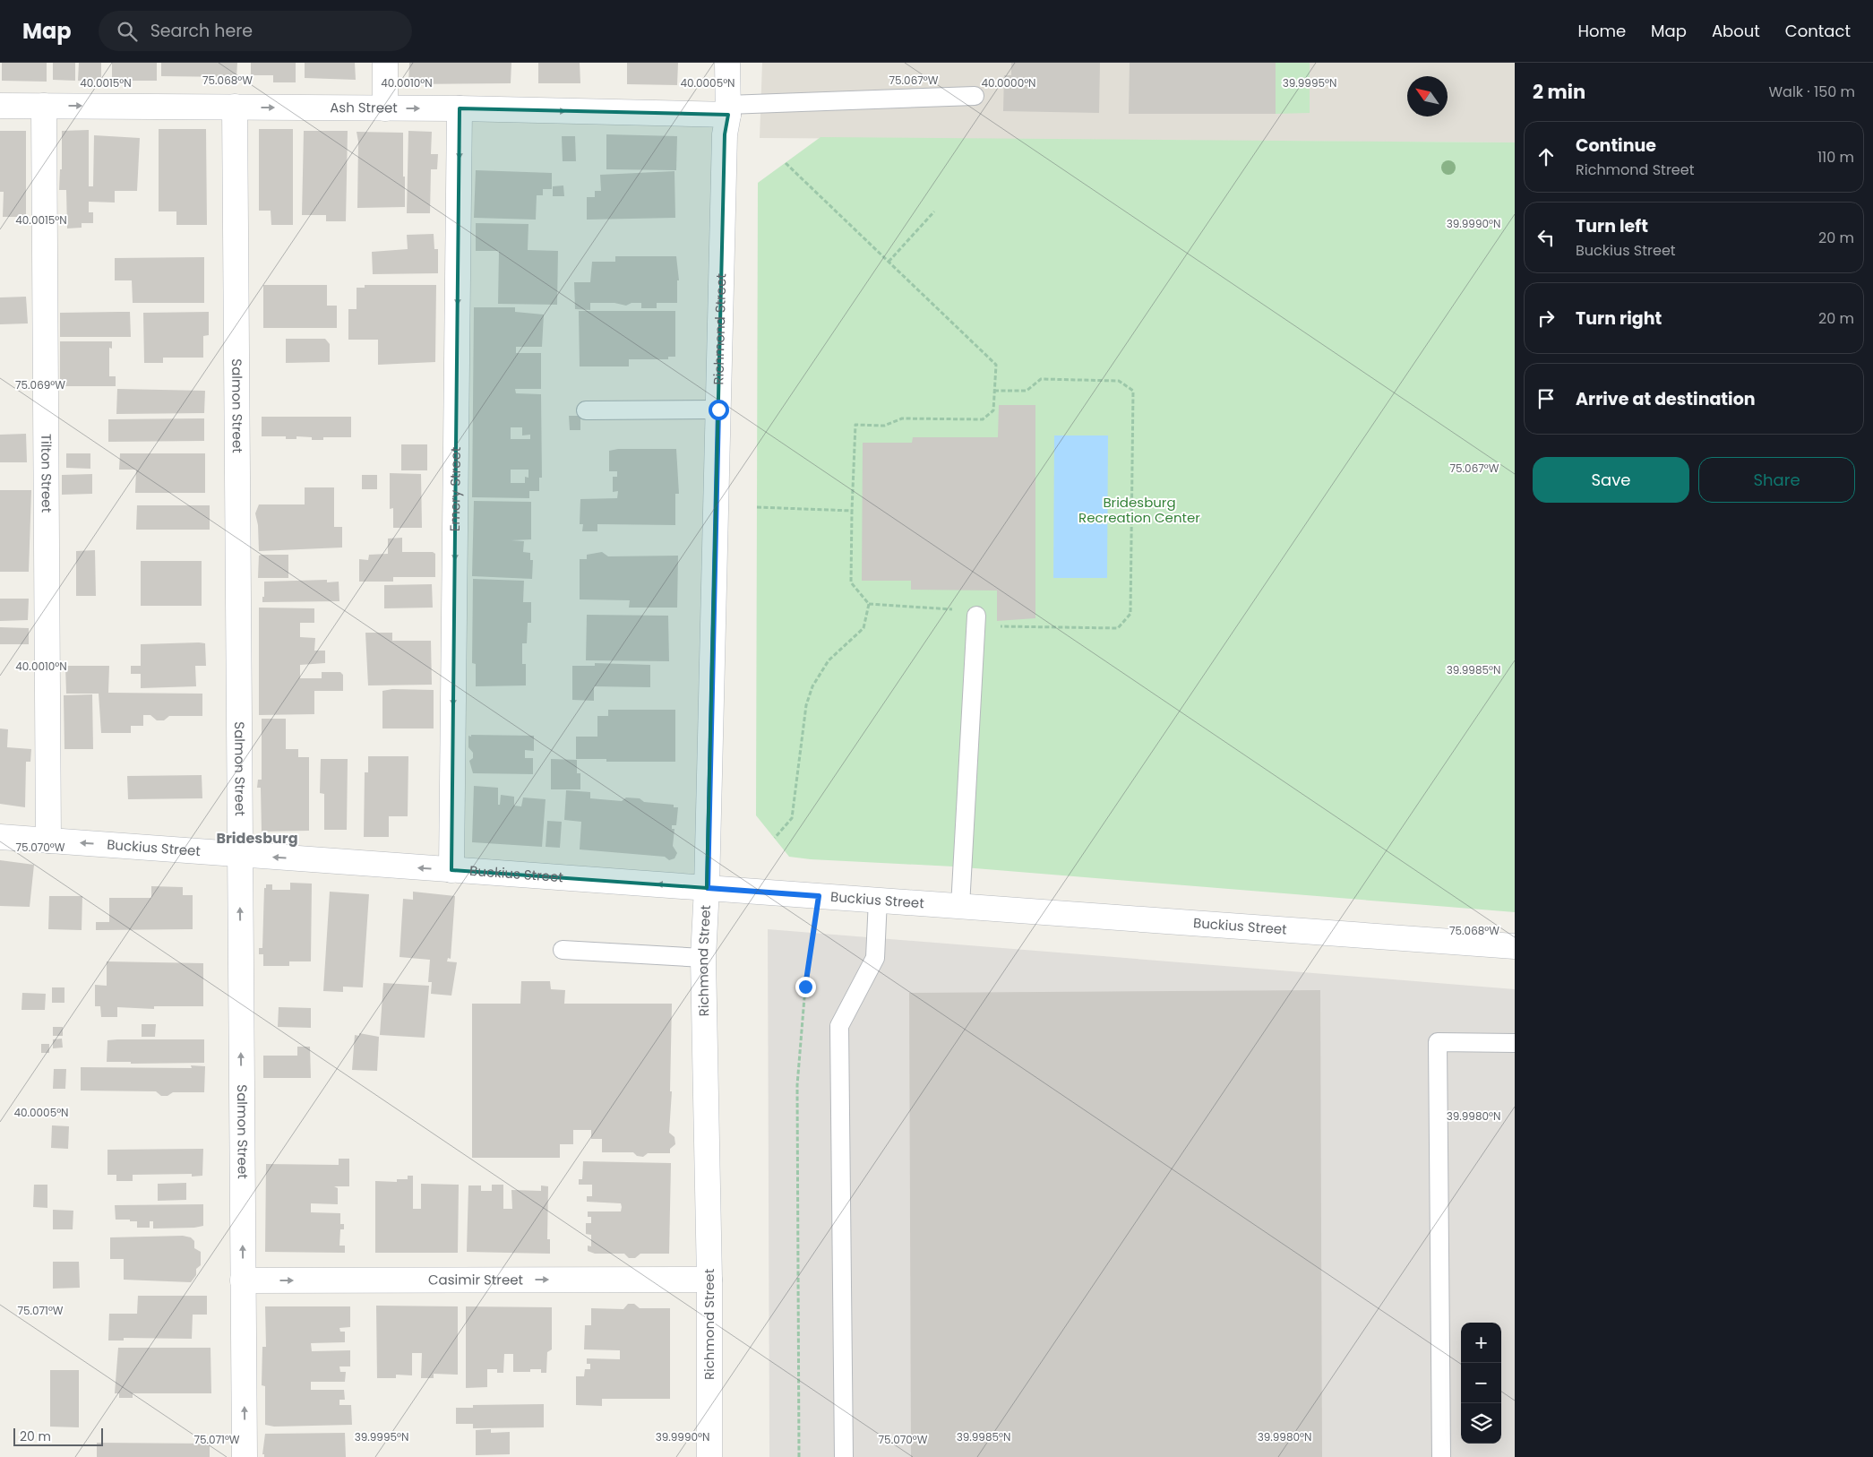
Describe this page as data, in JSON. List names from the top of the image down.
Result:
{
  "streets": {
    "street": [
      "Ash Street",
      "Richmond Street",
      "Salmon Street",
      "Tilton Street",
      "Emery Street",
      "Buckius Street",
      "Casimir Street"
    ]
  },
  "crossings": [
    ["Ash Street", "Richmond Street"],
    ["Ash Street", "Salmon Street"],
    ["Ash Street", "Tilton Street"],
    ["Ash Street", "Emery Street"],
    ["Richmond Street", "Buckius Street"],
    ["Richmond Street", "Casimir Street"],
    ["Salmon Street", "Buckius Street"],
    ["Salmon Street", "Casimir Street"],
    ["Tilton Street", "Buckius Street"],
    ["Emery Street", "Buckius Street"]
  ],
  "one_way": [
    "Ash Street",
    "Salmon Street",
    "Emery Street",
    "Buckius Street",
    "Casimir Street"
  ],
  "districts": ["Bridesburg"],
  "parks": ["Bridesburg Recreation Center"],
  "scale_bar": "20 m",
  "north": "top left",
  "page": {
    "header": "Map",
    "search": "Search here",
    "nav": [
      "Home",
      "Map",
      "About",
      "Contact"
    ],
    "heading": ["2 min", "Walk · 150 m"],
    "list": [
      ["Continue", "Richmond Street", "110 m"],
      ["Turn left", "Buckius Street", "20 m"],
      ["Turn right", "20 m"],
      "Arrive at destination"
    ],
    "buttons": ["Save", "Share"],
    "map_buttons": ["+", "−"],
    "scale": "20 m"
  },
  "coordinates": [
    "75.068°W",
    "75.067°W",
    "40.0015°N",
    "40.0010°N",
    "40.0005°N",
    "40.0000°N",
    "39.9995°N",
    "39.9990°N",
    "75.069°W",
    "39.9985°N",
    "75.070°W",
    "39.9980°N",
    "75.071°W"
  ]
}
